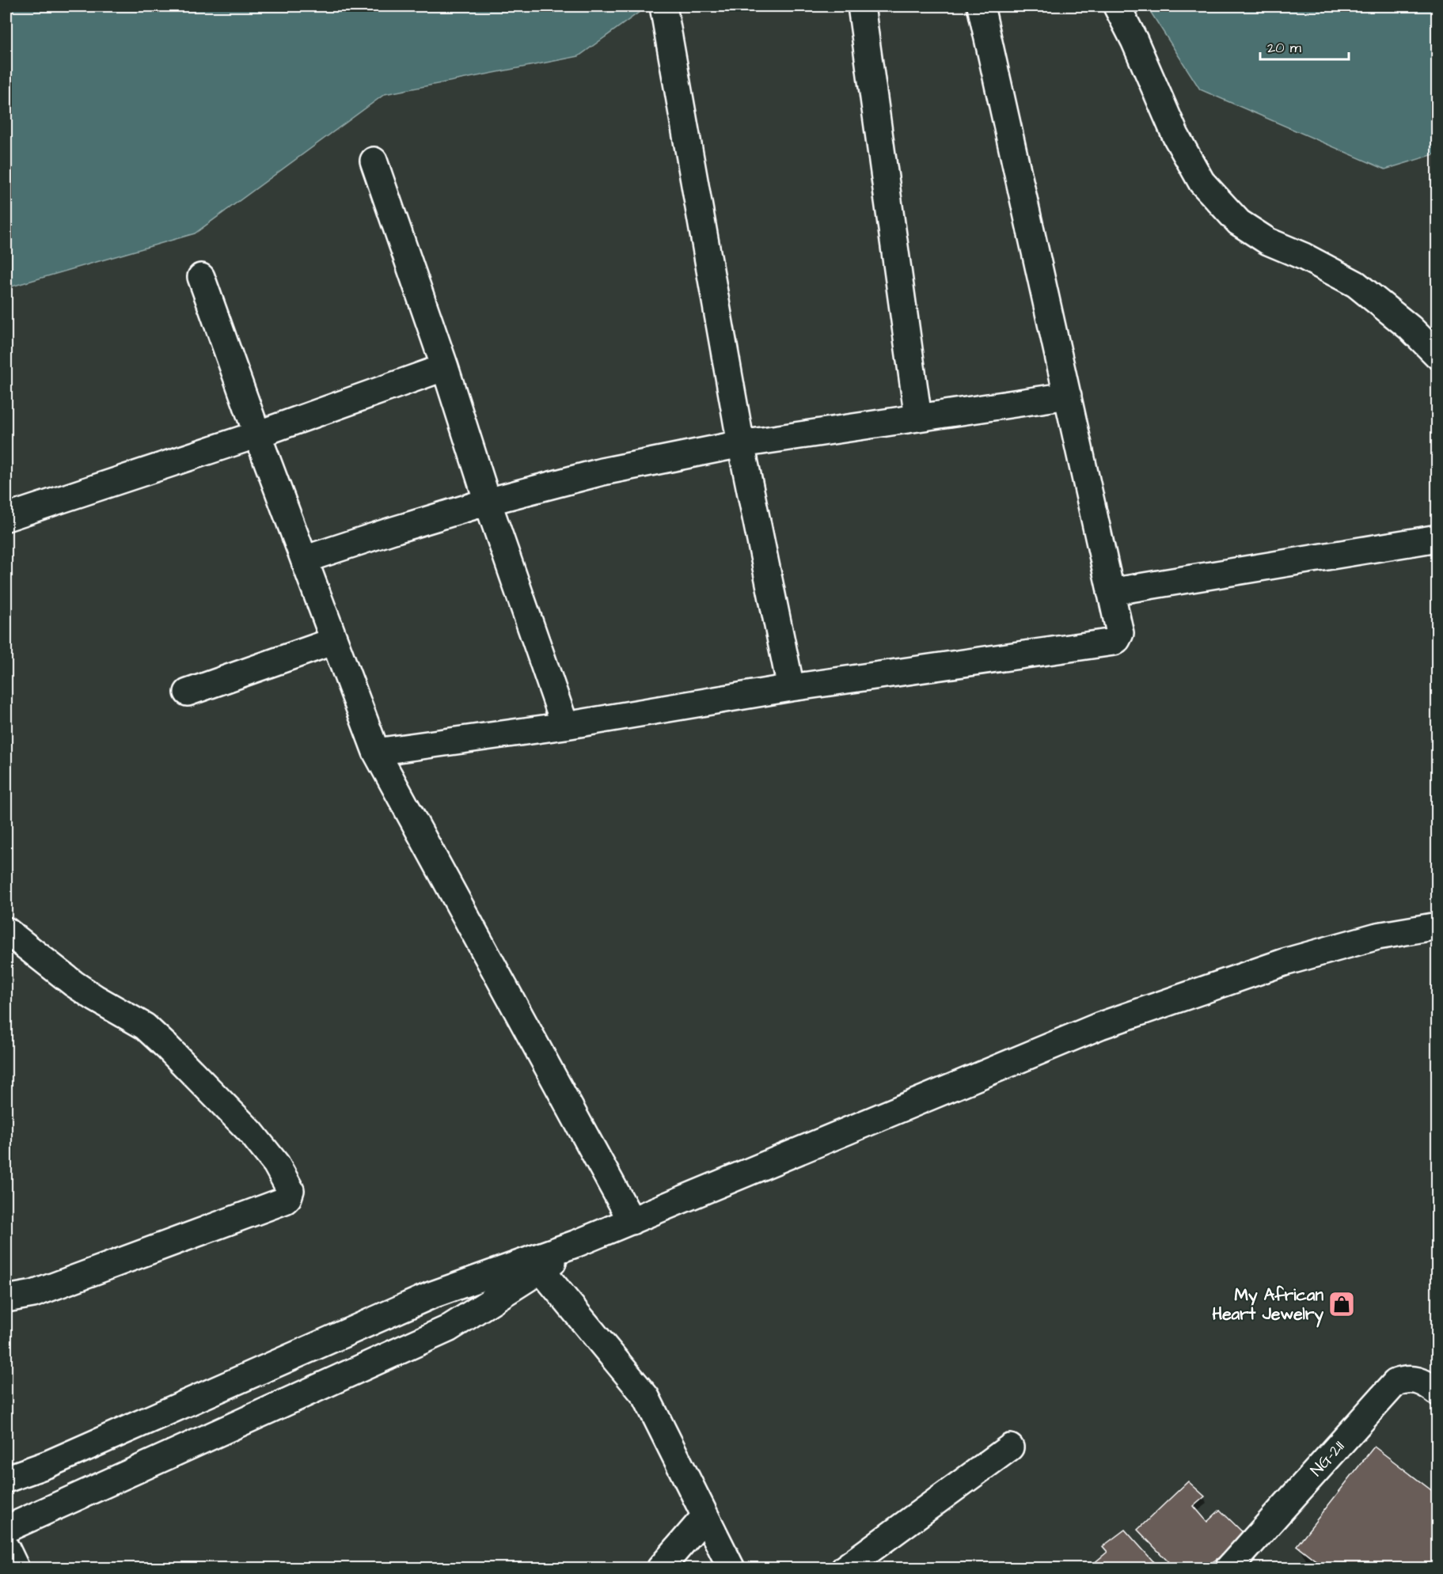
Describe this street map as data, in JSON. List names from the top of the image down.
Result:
{
  "streets": {
    "street": ["NG-211"]
  },
  "places": {
    "shop": ["My African Heart Jewelry"]
  },
  "scale_bar": "20 m"
}
